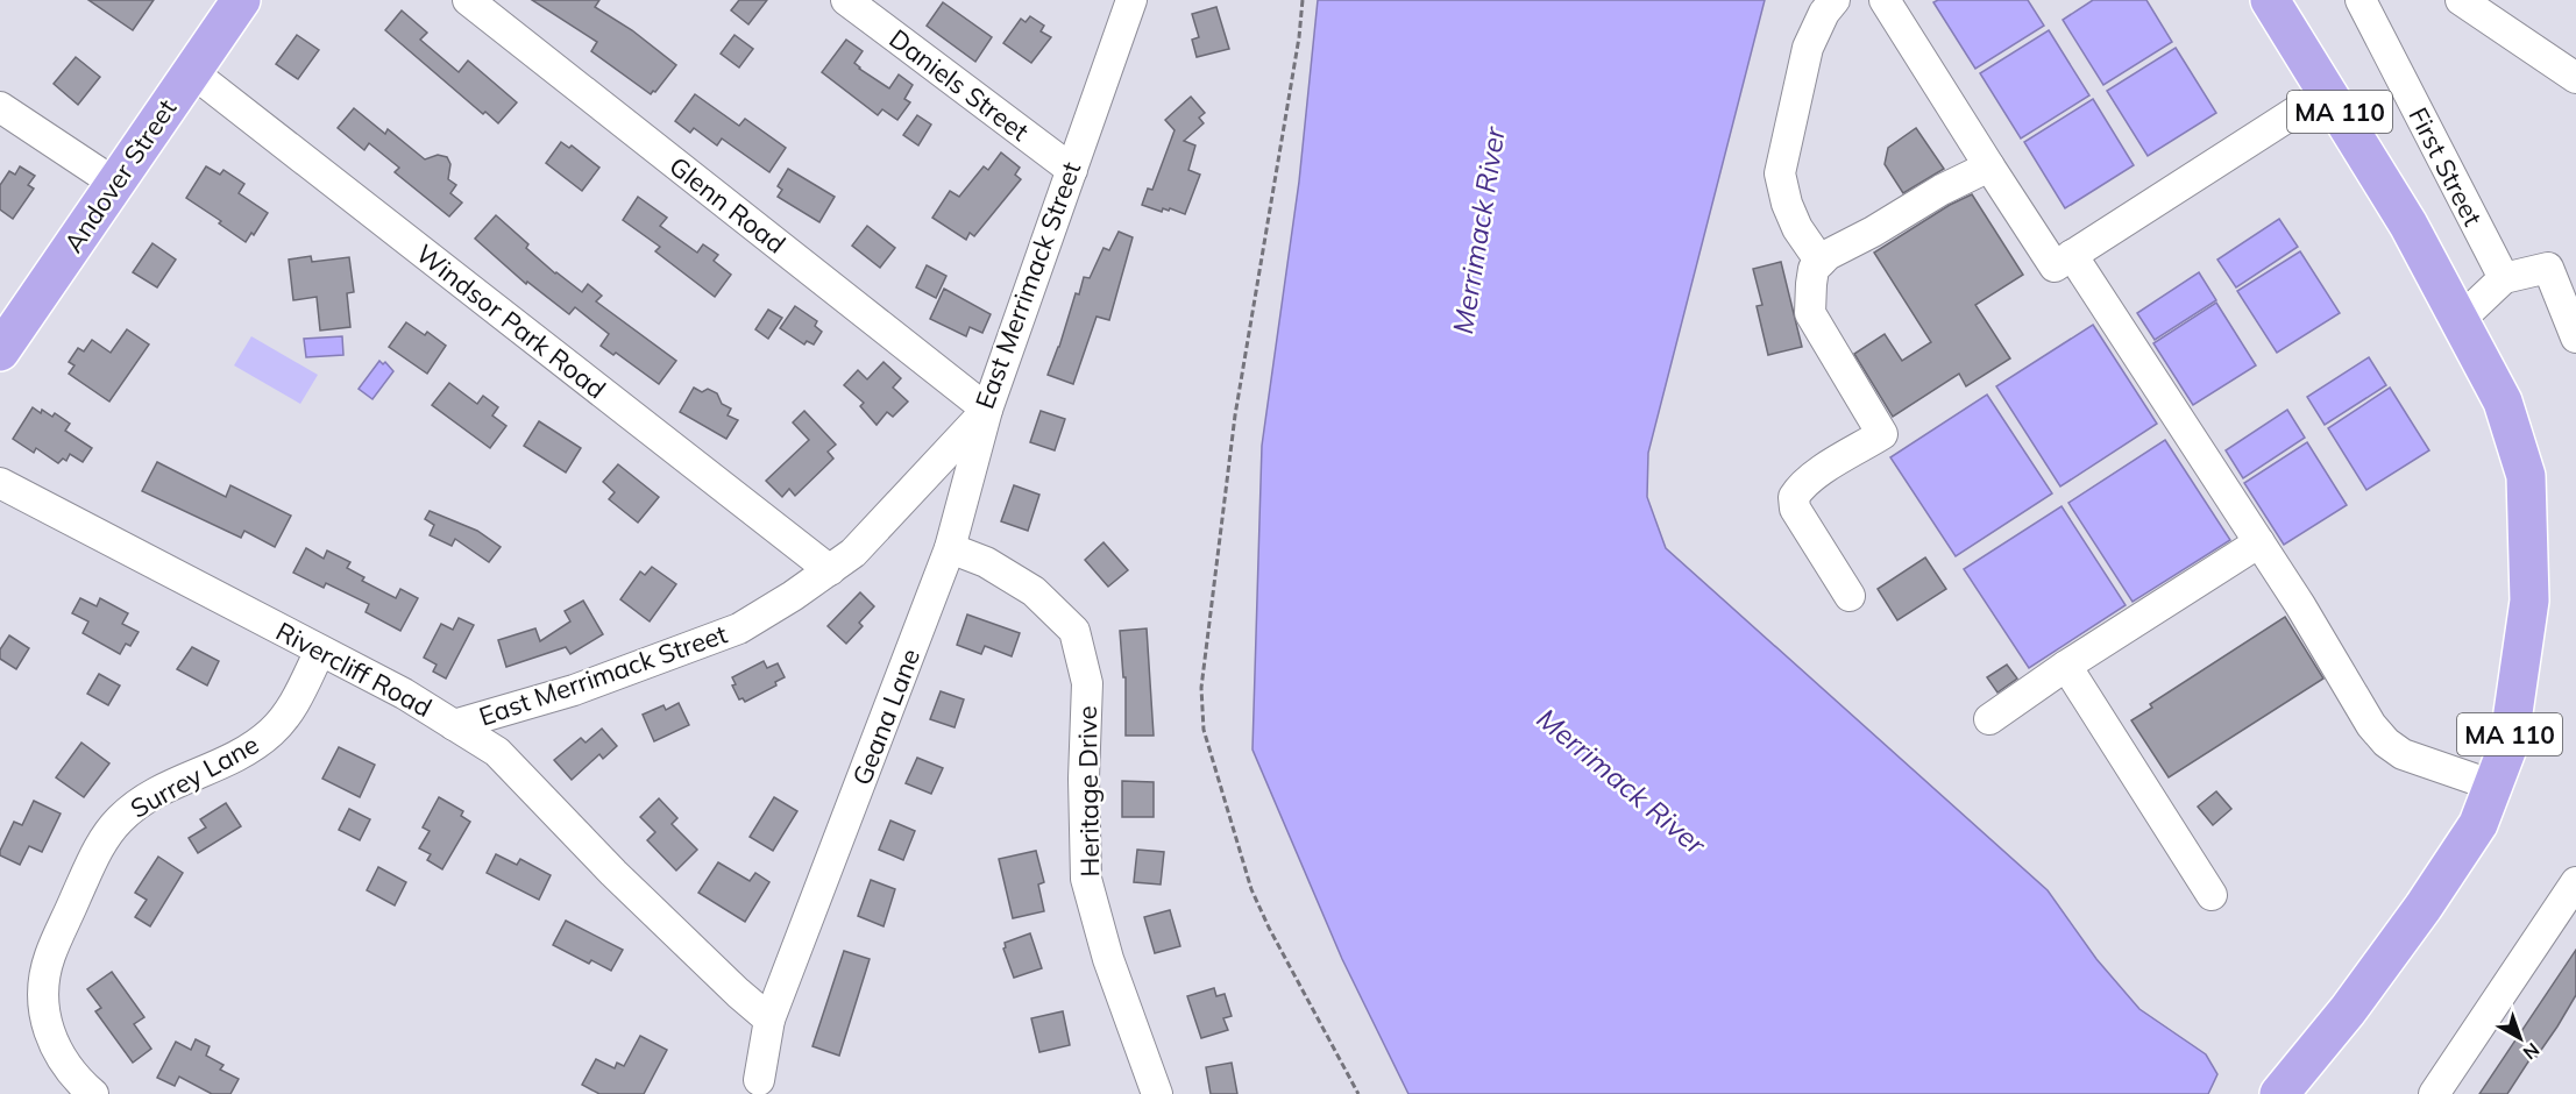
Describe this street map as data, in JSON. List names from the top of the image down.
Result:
{
  "streets": {
    "main road": ["MA 110", "Andover Street"],
    "street": [
      "Daniels Street",
      "First Street",
      "Glenn Road",
      "East Merrimack Street",
      "Windsor Park Road",
      "Rivercliff Road",
      "Geana Lane",
      "Surrey Lane",
      "Heritage Drive"
    ]
  },
  "crossings": [
    ["Daniels Street", "East Merrimack Street"],
    ["Andover Street", "Windsor Park Road"],
    ["Glenn Road", "East Merrimack Street"],
    ["Glenn Road", "Geana Lane"],
    ["East Merrimack Street", "Windsor Park Road"],
    ["East Merrimack Street", "Rivercliff Road"],
    ["East Merrimack Street", "Geana Lane"],
    ["Rivercliff Road", "Geana Lane"],
    ["Rivercliff Road", "Surrey Lane"],
    ["Geana Lane", "Heritage Drive"]
  ],
  "water": ["Merrimack River"],
  "north": "bottom right"
}
